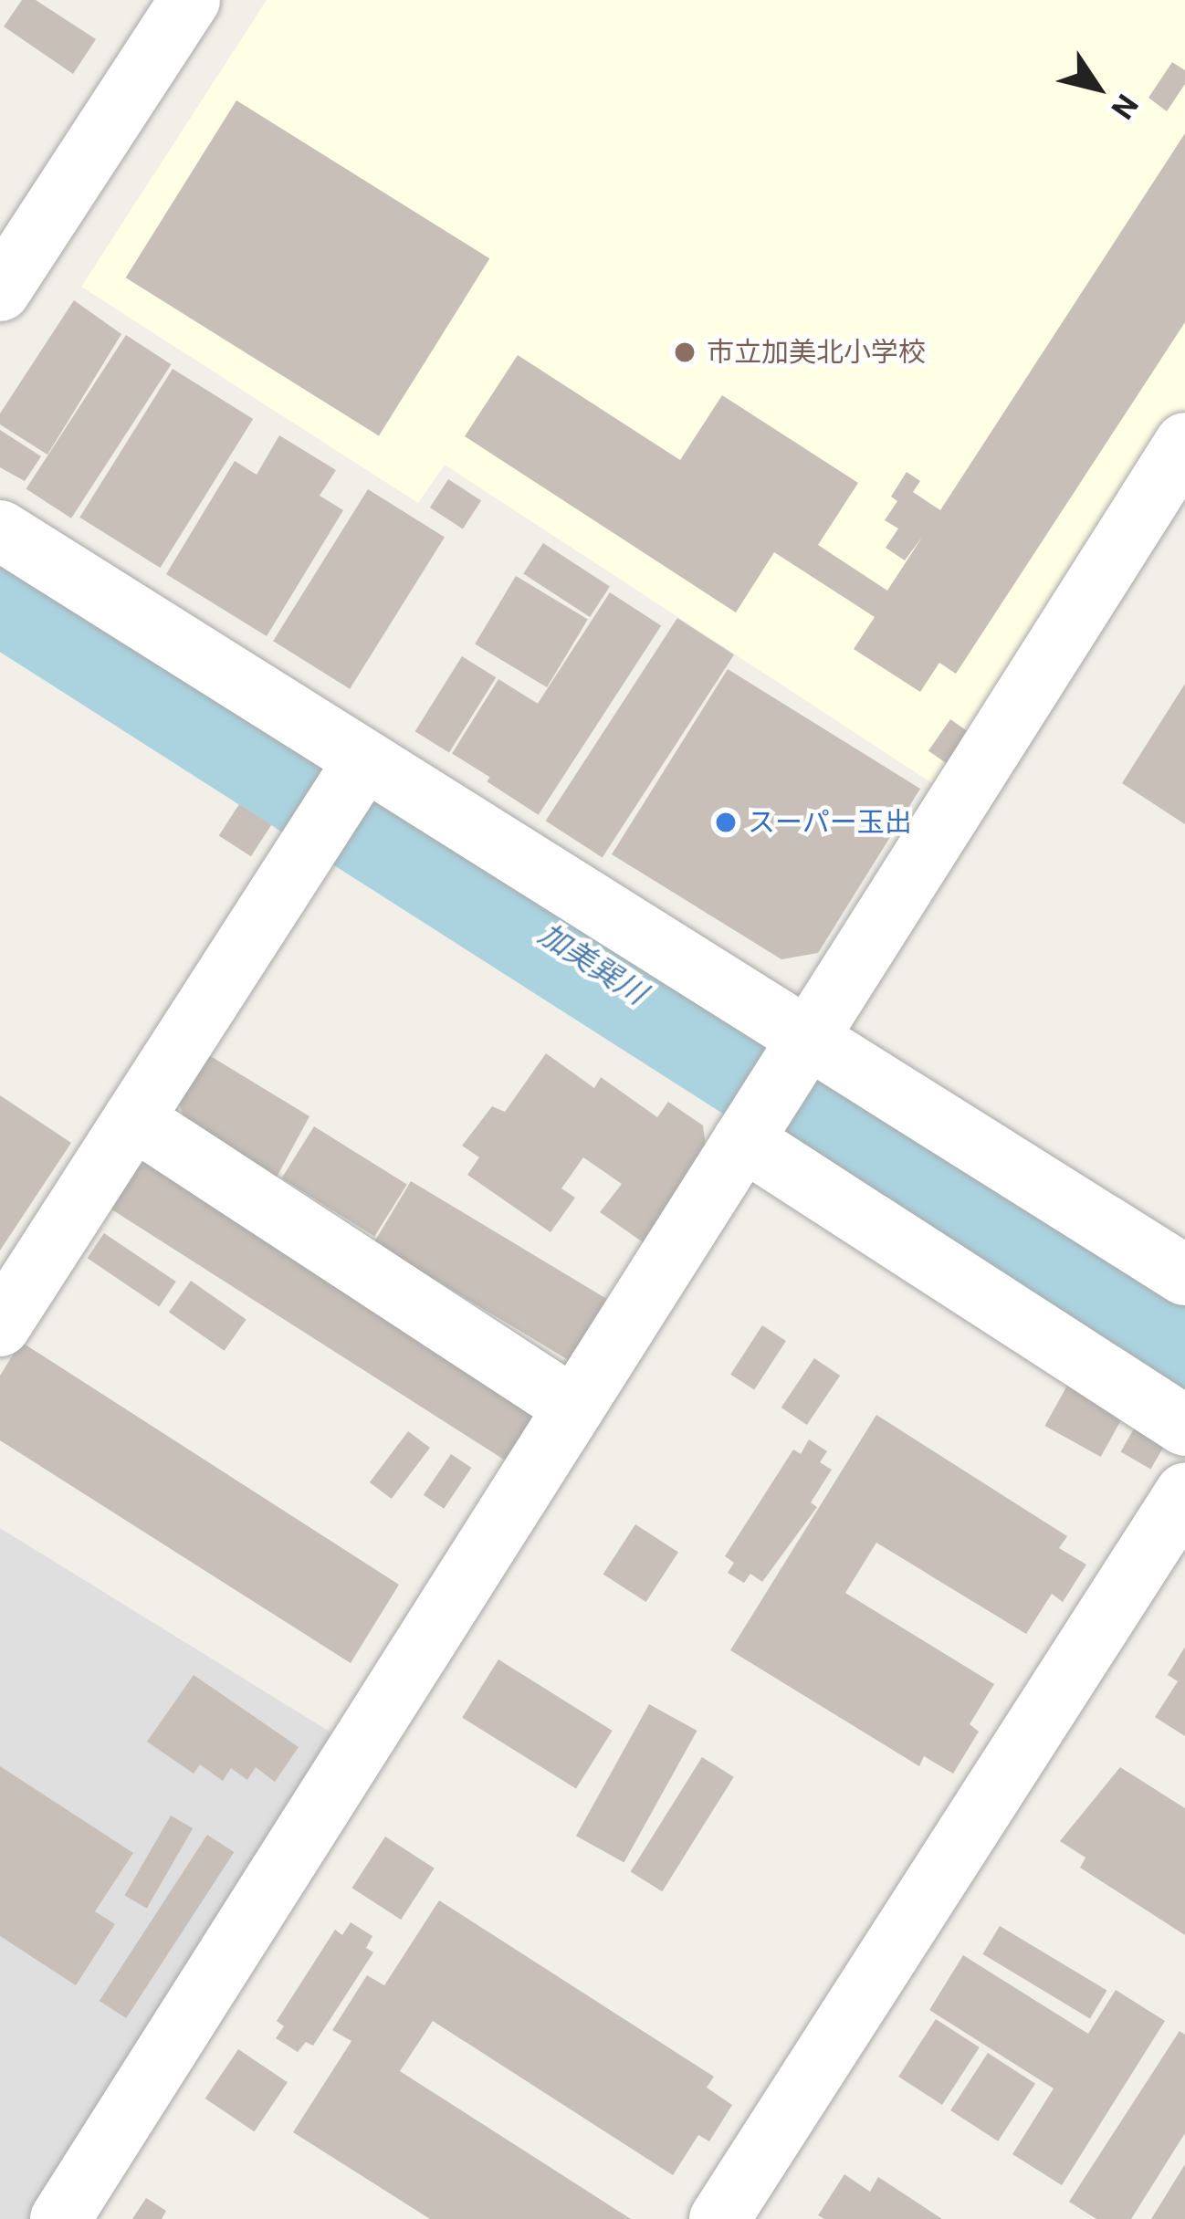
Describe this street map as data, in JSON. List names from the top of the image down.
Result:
{
  "water": ["加美巽川"],
  "places": ["市立加美北小学校", "スーパー玉出"],
  "north": "bottom right"
}
